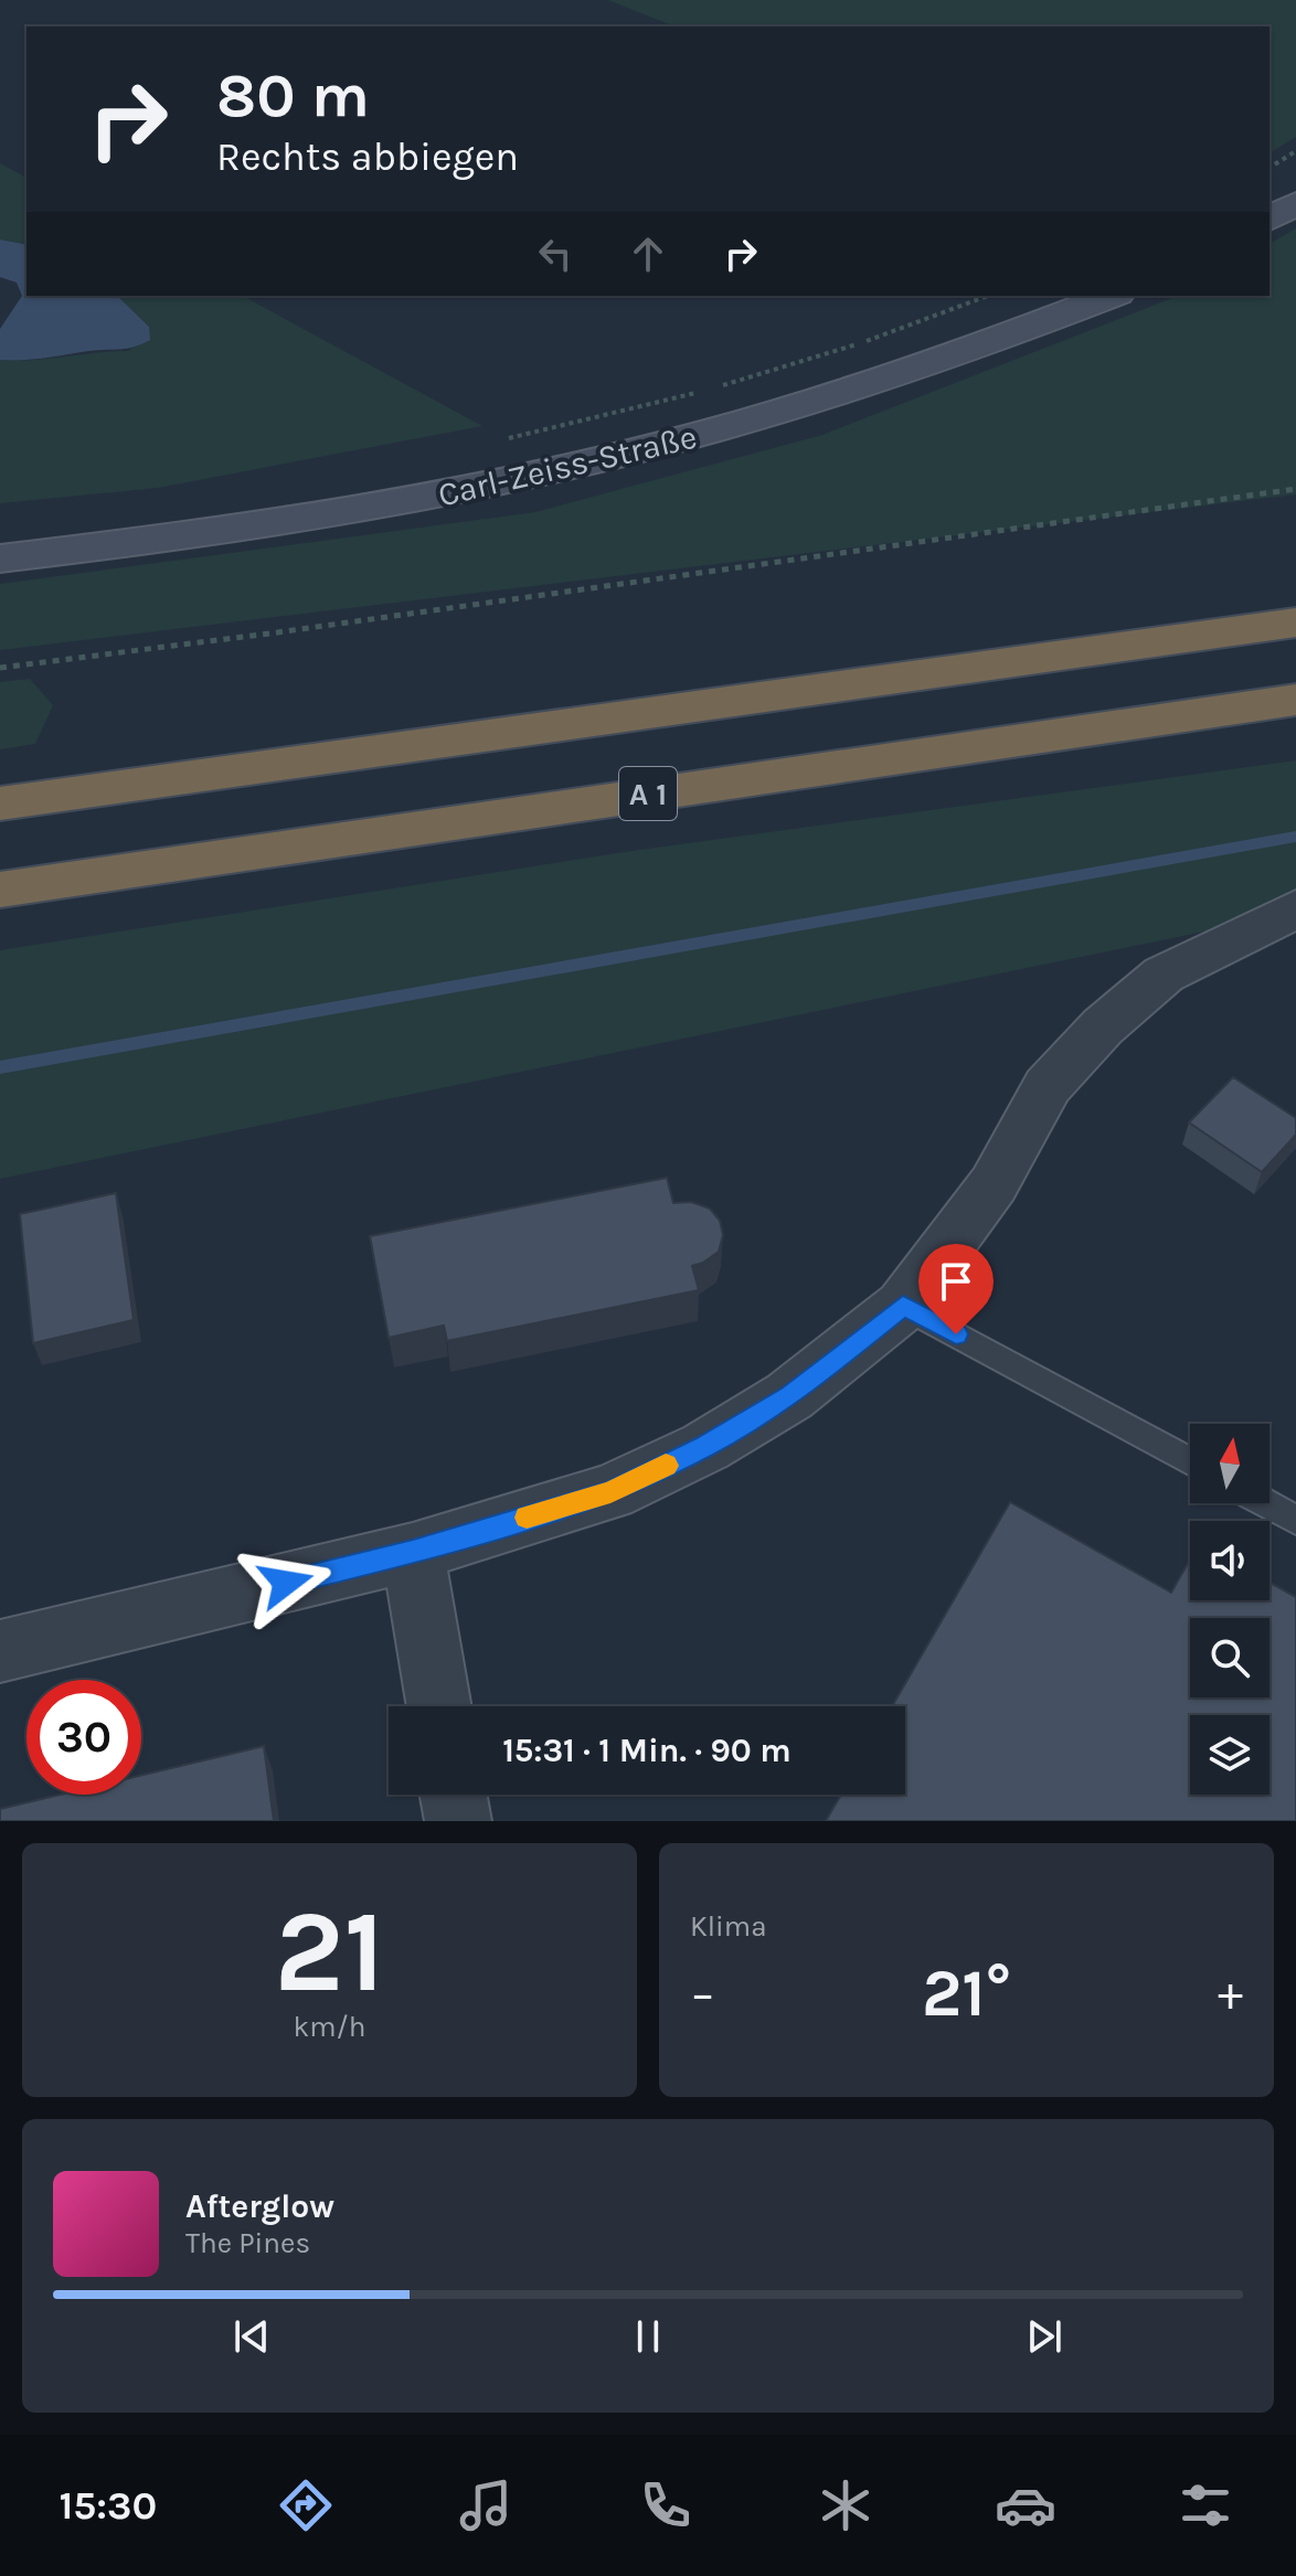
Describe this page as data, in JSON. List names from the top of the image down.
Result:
{
  "streets": {
    "highway": ["A 1"],
    "main road": ["Carl-Zeiss-Straße"]
  },
  "north": "top",
  "page": {
    "turn": ["80 m", "Rechts abbiegen"],
    "limit": "30",
    "trip": "15:31 · 1 Min. · 90 m",
    "tile": [
      ["21", "km/h"],
      "Klima"
    ],
    "heat": ["−", "21°", "+"],
    "song": ["Afterglow", "The Pines"],
    "tabs": "15:30"
  }
}
